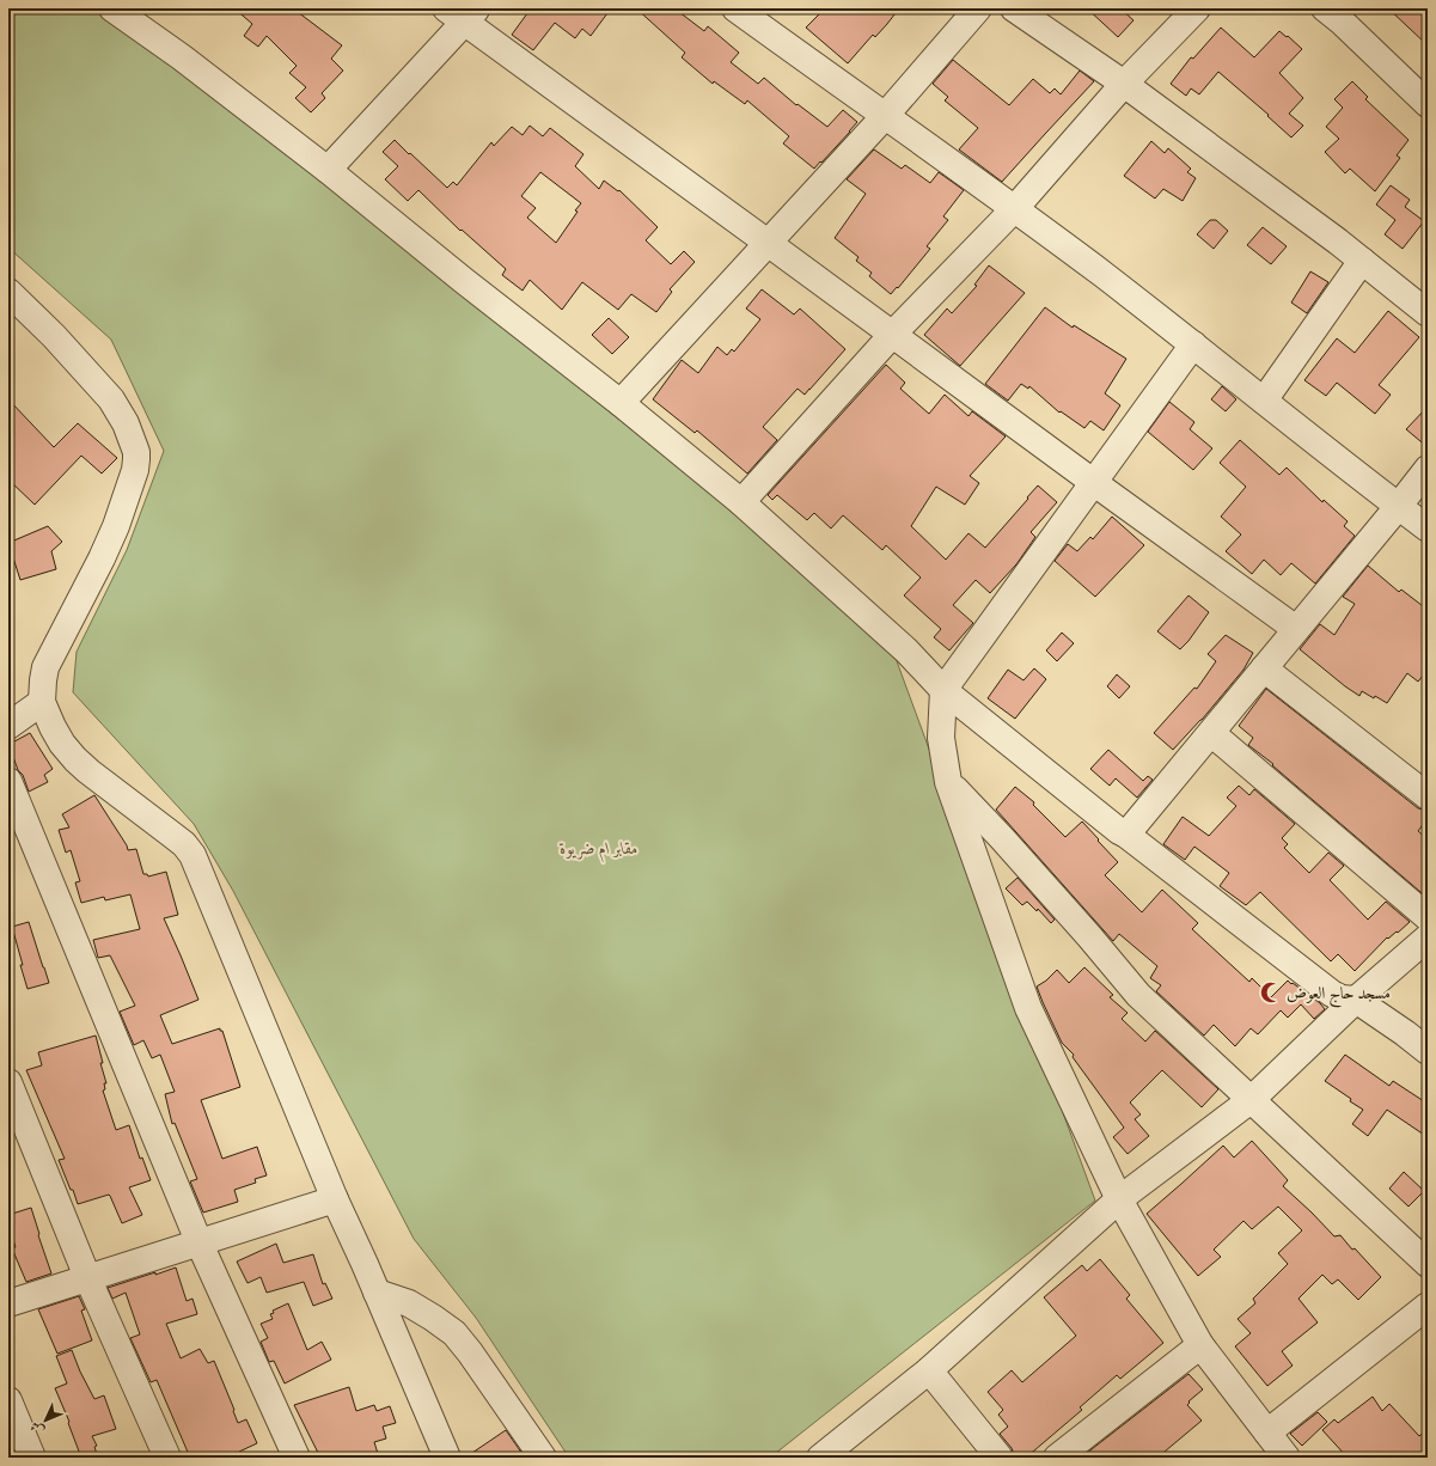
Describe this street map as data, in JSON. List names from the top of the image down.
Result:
{
  "parks": ["مقابر ام ضريوة"],
  "places": {
    "mosque": ["مسجد حاج العوض"]
  },
  "north": "bottom left"
}
